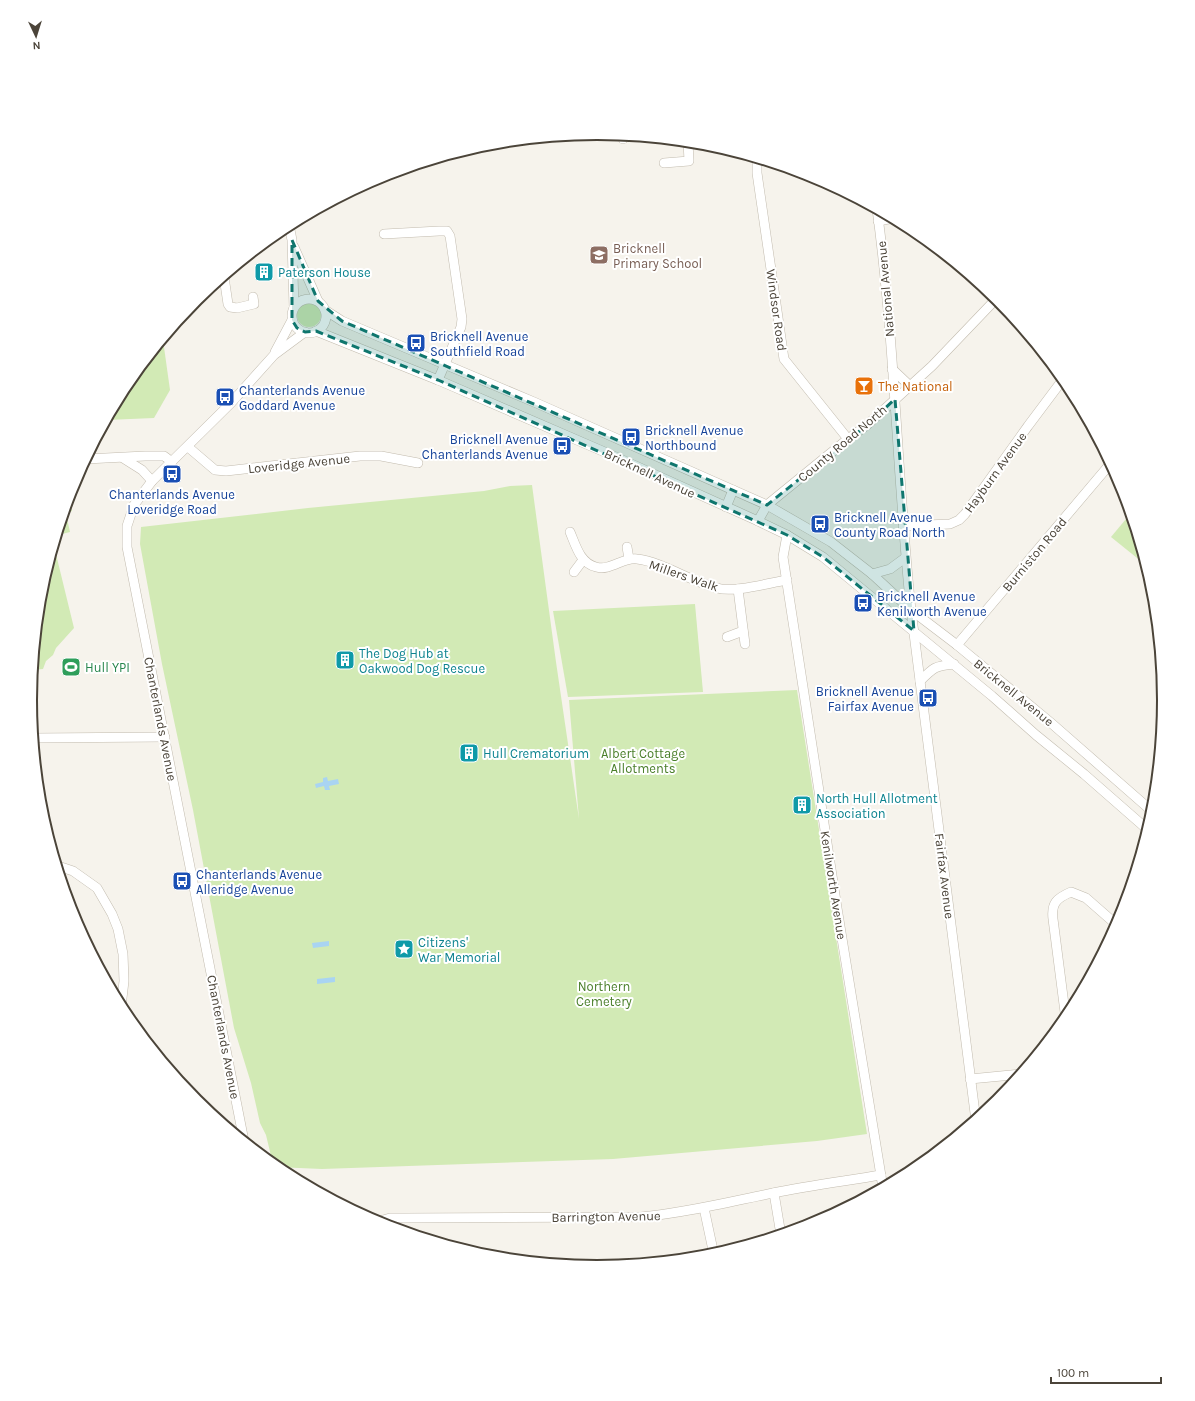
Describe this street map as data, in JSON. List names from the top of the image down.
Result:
{
  "streets": {
    "street": [
      "National Avenue",
      "Windsor Road",
      "County Road North",
      "Loveridge Avenue",
      "Hayburn Avenue",
      "Bricknell Avenue",
      "Burniston Road",
      "Millers Walk",
      "Chanterlands Avenue",
      "Fairfax Avenue",
      "Kenilworth Avenue",
      "Barrington Avenue"
    ]
  },
  "crossings": [
    ["National Avenue", "County Road North"],
    ["National Avenue", "Hayburn Avenue"],
    ["National Avenue", "Bricknell Avenue"],
    ["National Avenue", "Fairfax Avenue"],
    ["Windsor Road", "County Road North"],
    ["County Road North", "Bricknell Avenue"],
    ["Loveridge Avenue", "Chanterlands Avenue"],
    ["Bricknell Avenue", "Burniston Road"],
    ["Bricknell Avenue", "Chanterlands Avenue"],
    ["Bricknell Avenue", "Fairfax Avenue"],
    ["Bricknell Avenue", "Kenilworth Avenue"],
    ["Millers Walk", "Kenilworth Avenue"],
    ["Kenilworth Avenue", "Barrington Avenue"]
  ],
  "parks": ["Albert Cottage Allotments", "Northern Cemetery"],
  "places": {
    "school or university": ["Bricknell Primary School"],
    "building": [
      "Paterson House",
      "The Dog Hub at Oakwood Dog Rescue",
      "Hull Crematorium",
      "North Hull Allotment Association"
    ],
    "bus stop": [
      "Bricknell Avenue Southfield Road",
      "Chanterlands Avenue Goddard Avenue",
      "Bricknell Avenue Northbound",
      "Bricknell Avenue Chanterlands Avenue",
      "Chanterlands Avenue Loveridge Road",
      "Bricknell Avenue County Road North",
      "Bricknell Avenue Kenilworth Avenue",
      "Bricknell Avenue Fairfax Avenue",
      "Chanterlands Avenue Alleridge Avenue"
    ],
    "bar": ["The National"],
    "sports": ["Hull YPI"],
    "place": ["Citizens' War Memorial"]
  },
  "scale_bar": "100 m",
  "north": "bottom"
}
